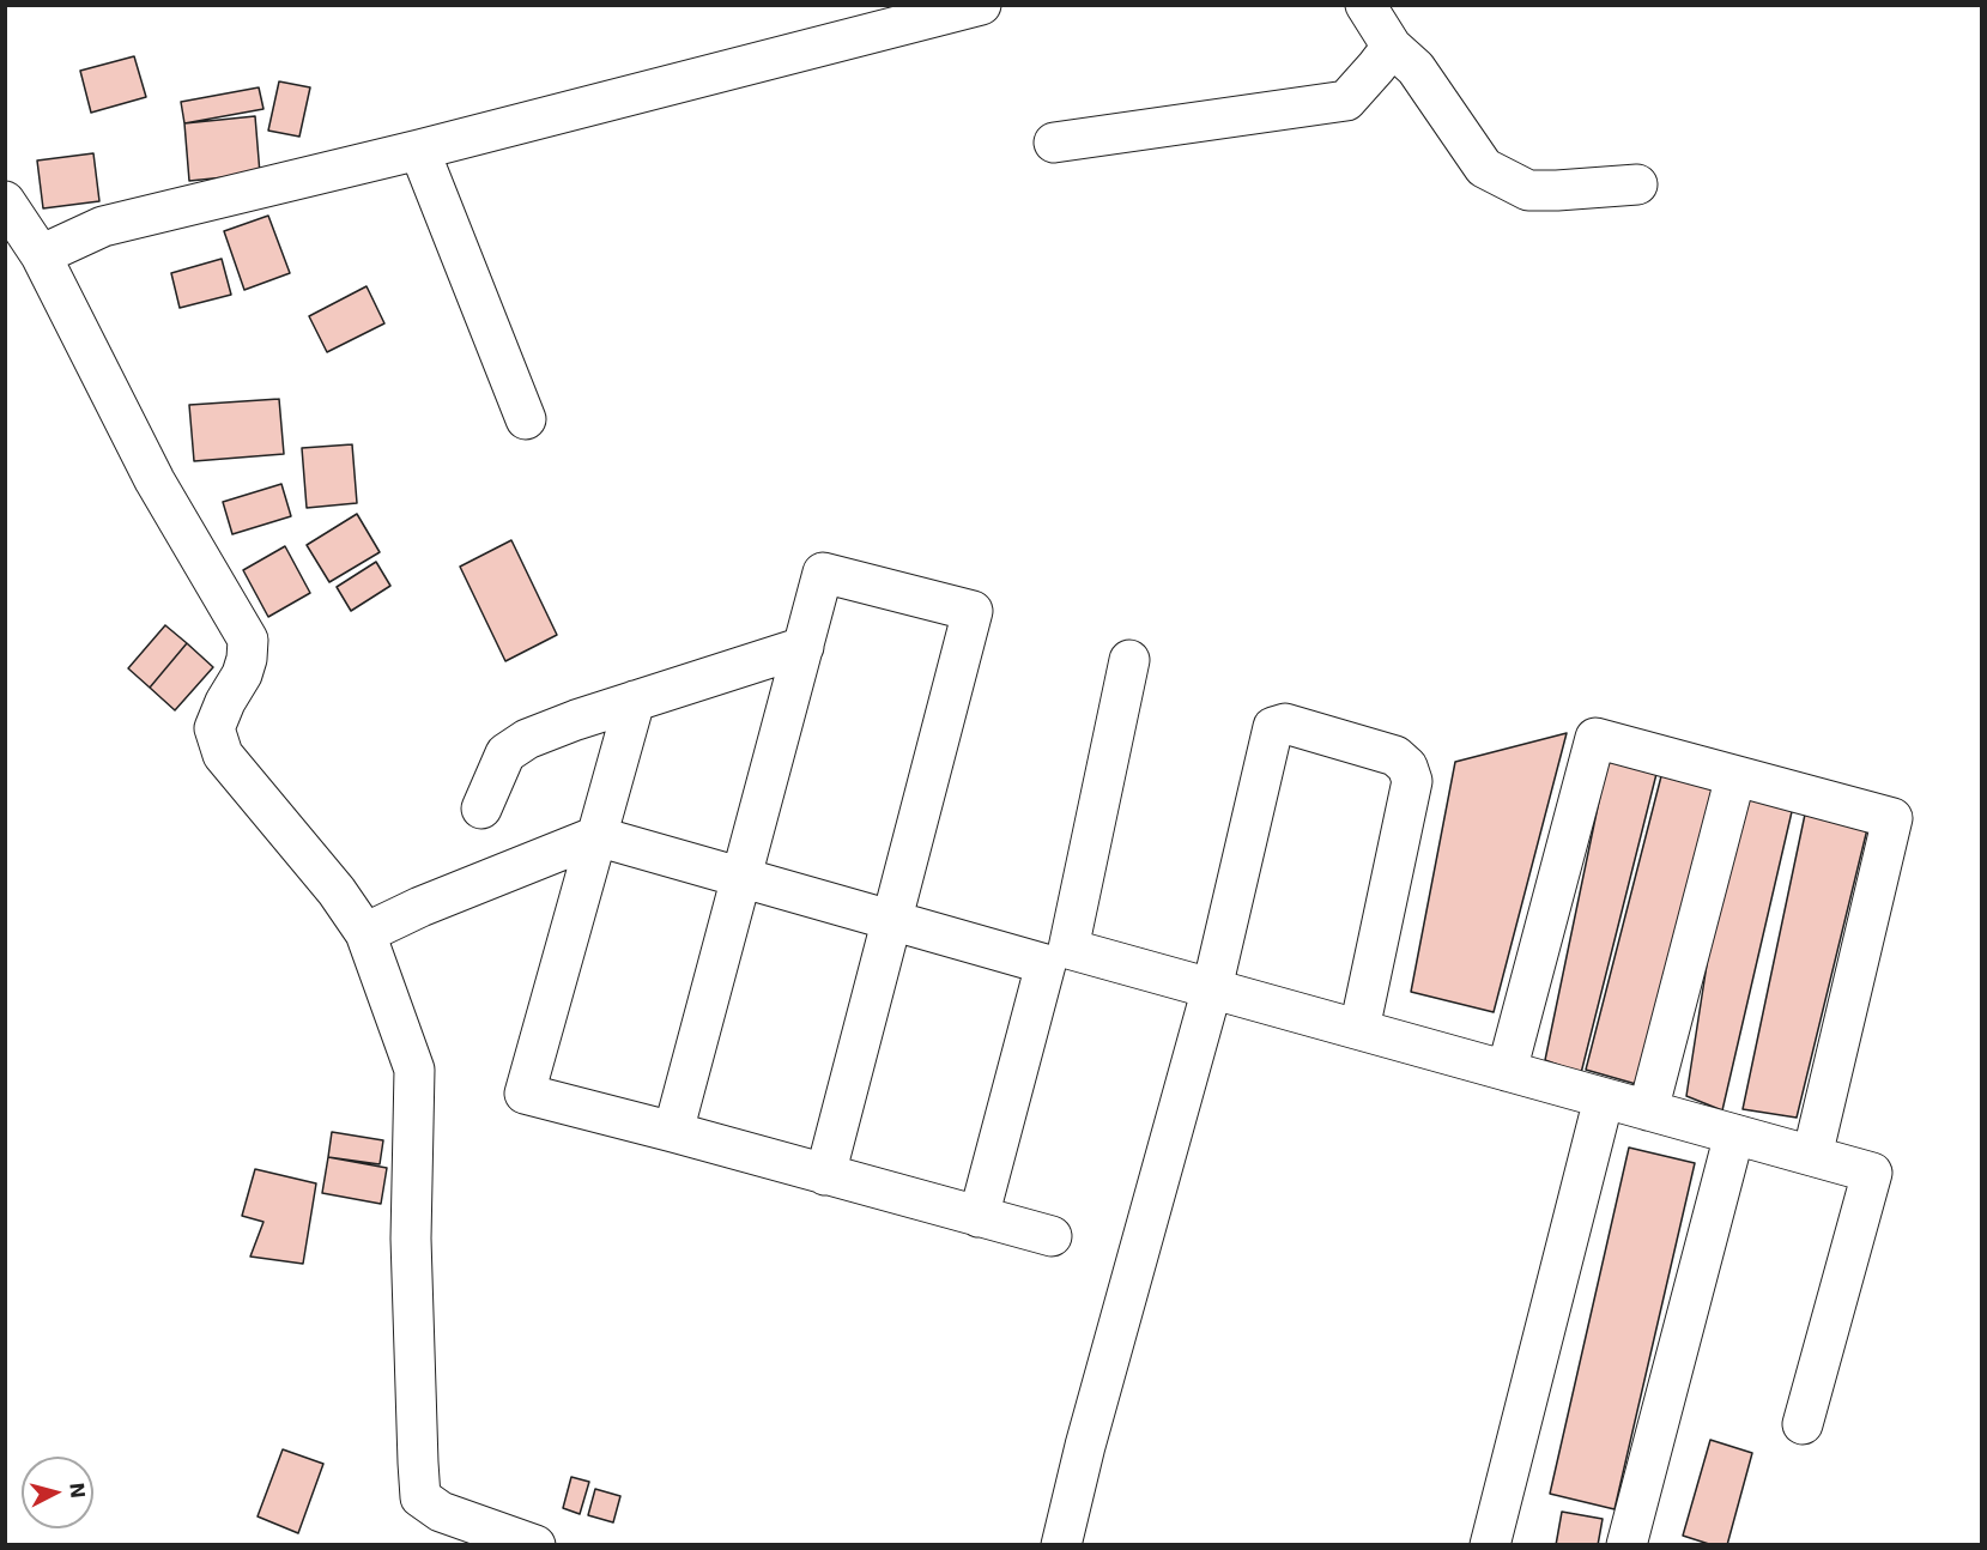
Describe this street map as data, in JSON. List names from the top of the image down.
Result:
{
  "north": "right"
}
